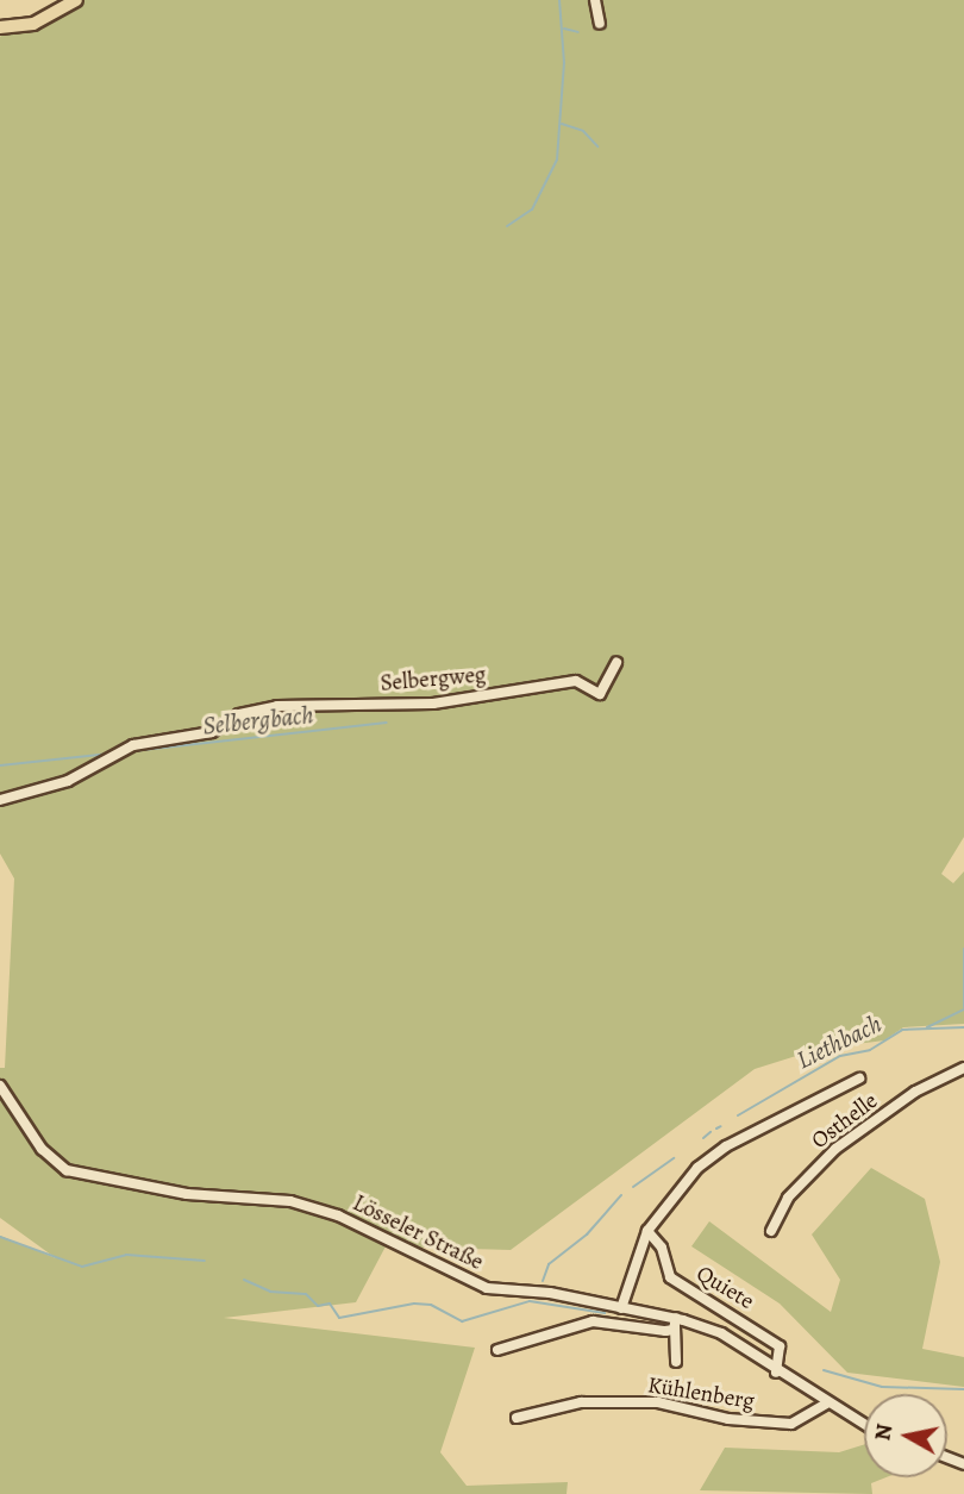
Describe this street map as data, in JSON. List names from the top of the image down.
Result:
{
  "streets": {
    "street": [
      "Selbergweg",
      "Osthelle",
      "Lösseler Straße",
      "Quiete",
      "Kühlenberg"
    ]
  },
  "crossings": [
    ["Lösseler Straße", "Quiete"],
    ["Lösseler Straße", "Kühlenberg"]
  ],
  "water": ["Selbergbach", "Liethbach"],
  "north": "left"
}
